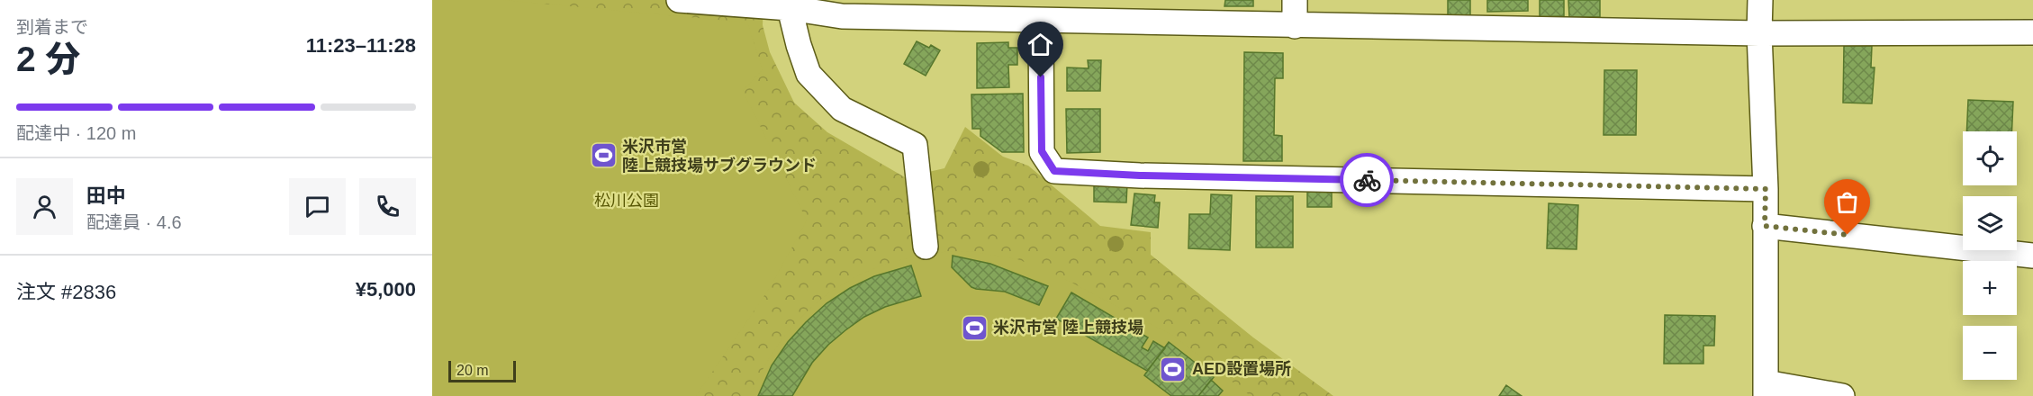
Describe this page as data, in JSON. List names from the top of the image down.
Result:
{
  "parks": ["松川公園"],
  "places": {
    "sports": ["米沢市営 陸上競技場サブグラウンド", "米沢市営 陸上競技場", "AED設置場所"]
  },
  "scale_bar": "20 m",
  "page": {
    "heading": ["2 分", "到着まで", "11:23–11:28"],
    "panel": [
      "田中",
      "配達員 · 4.6",
      "注文 #2836",
      "¥5,000"
    ],
    "bar": "配達中 · 120 m",
    "map_buttons": ["+", "−"],
    "scale": "20 m"
  }
}
